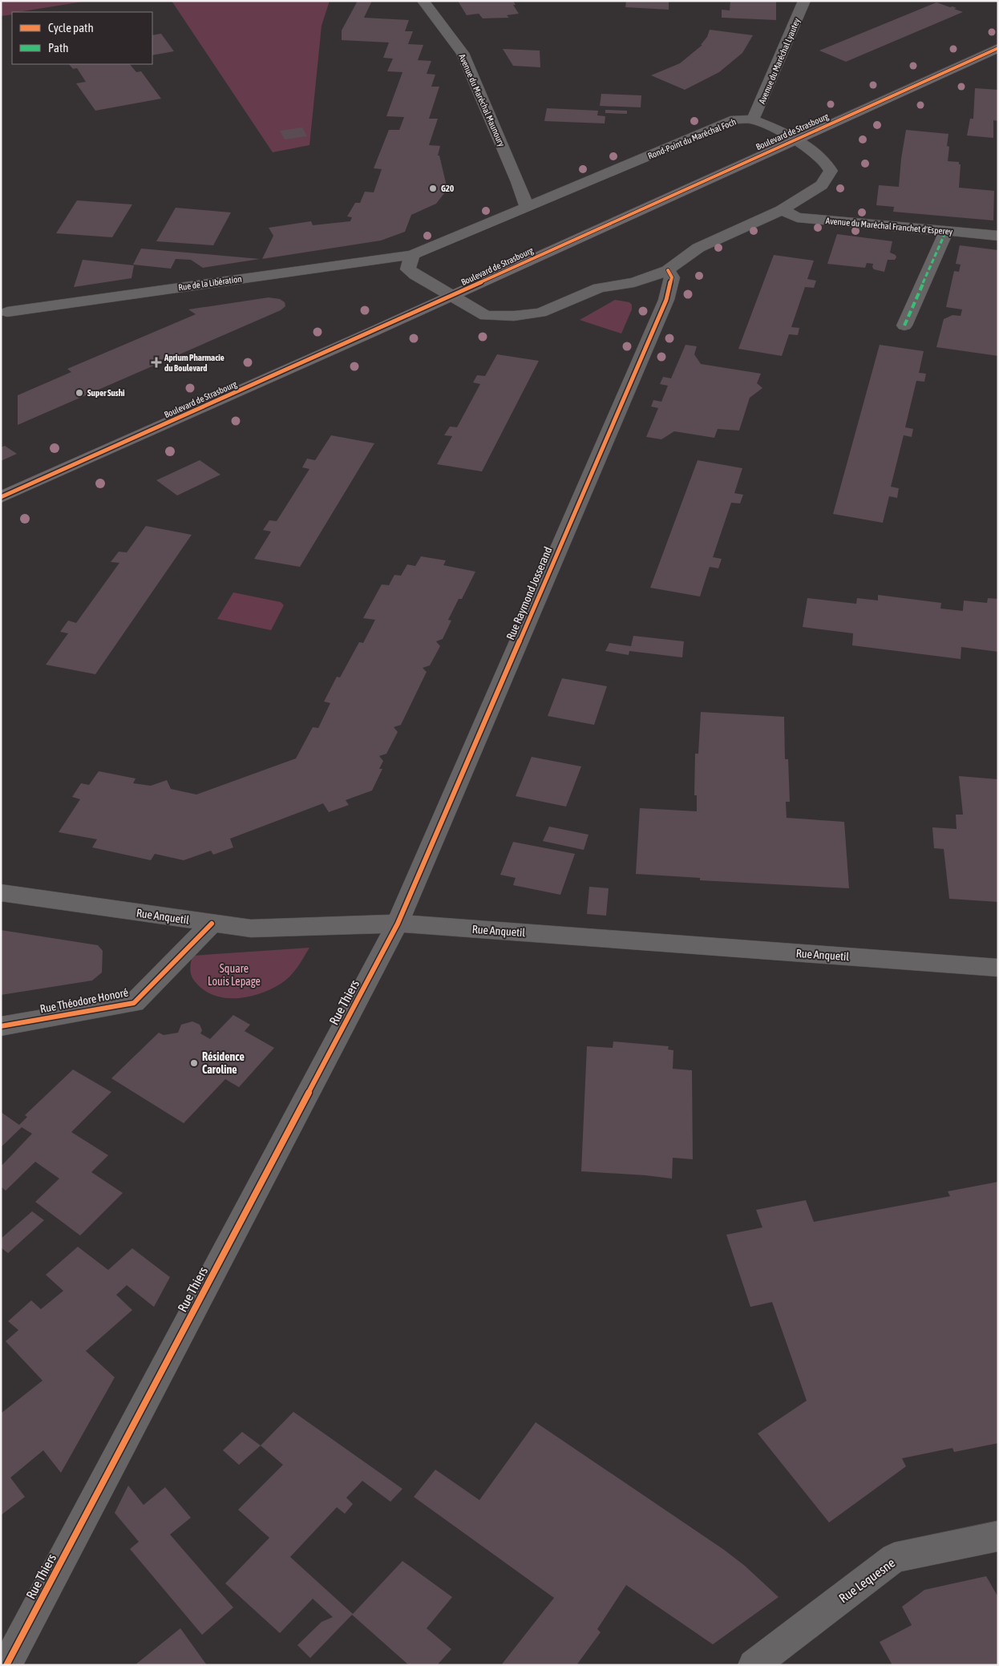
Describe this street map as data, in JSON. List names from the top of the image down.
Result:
{
  "streets": {
    "main road": ["Boulevard de Strasbourg"],
    "street": [
      "Avenue du Maréchal Lyautey",
      "Avenue du Maréchal Maunoury",
      "Rond-Point du Maréchal Foch",
      "Avenue du Maréchal Franchet d'Esperey",
      "Rue de la Libération",
      "Rue Raymond Josserand",
      "Rue Anquetil",
      "Rue Théodore Honoré",
      "Rue Thiers",
      "Rue Lequesne"
    ]
  },
  "crossings": [
    ["Avenue du Maréchal Lyautey", "Rond-Point du Maréchal Foch"],
    ["Avenue du Maréchal Maunoury", "Rond-Point du Maréchal Foch"],
    ["Boulevard de Strasbourg", "Rond-Point du Maréchal Foch"],
    ["Rond-Point du Maréchal Foch", "Avenue du Maréchal Franchet d'Esperey"],
    ["Rond-Point du Maréchal Foch", "Rue de la Libération"],
    ["Rond-Point du Maréchal Foch", "Rue Raymond Josserand"],
    ["Rue Raymond Josserand", "Rue Anquetil"],
    ["Rue Raymond Josserand", "Rue Thiers"],
    ["Rue Anquetil", "Rue Théodore Honoré"],
    ["Rue Anquetil", "Rue Thiers"]
  ],
  "parks": ["Square Louis Lepage"],
  "places": {
    "other": ["G20", "Super Sushi", "Résidence Caroline"],
    "health": ["Aprium Pharmacie du Boulevard"]
  },
  "legend": ["Cycle path", "Path"]
}
